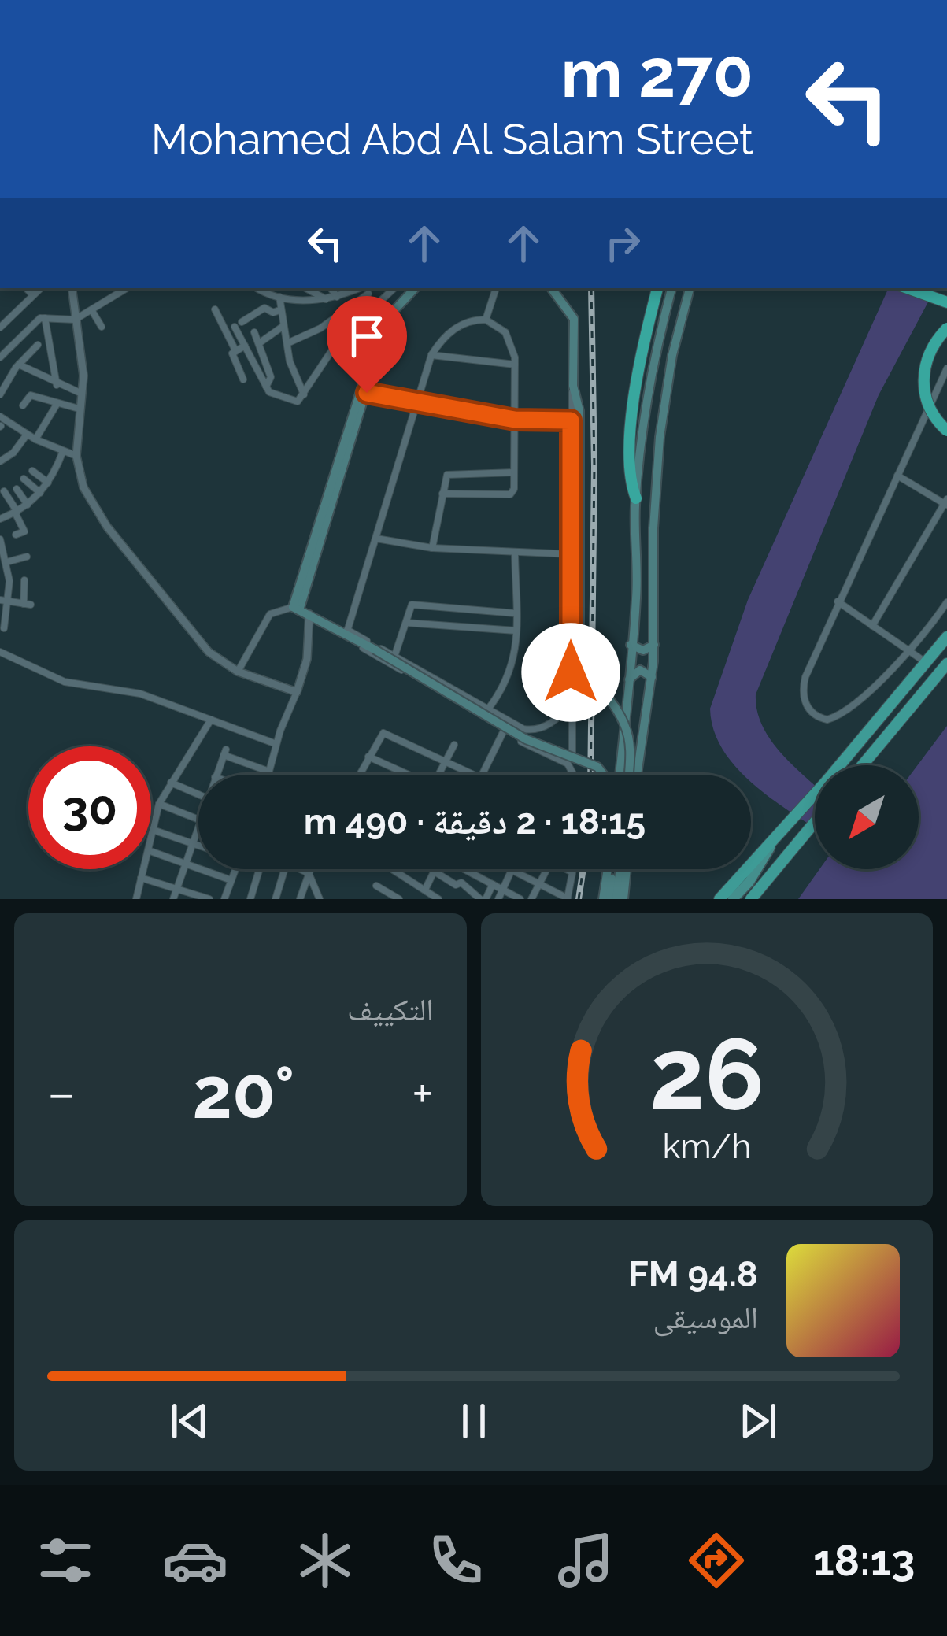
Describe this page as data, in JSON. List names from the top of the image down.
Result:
{
  "north": "bottom left",
  "page": {
    "turn": ["270 m", "Mohamed Abd Al Salam Street"],
    "limit": "30",
    "trip": "18:15 · 2 دقيقة · 490 m",
    "tile": "التكييف",
    "heat": ["−", "20°", "+"],
    "song": ["94.8 FM", "الموسيقى"],
    "tabs": "18:13",
    "gauge": ["26", "km/h"]
  }
}
